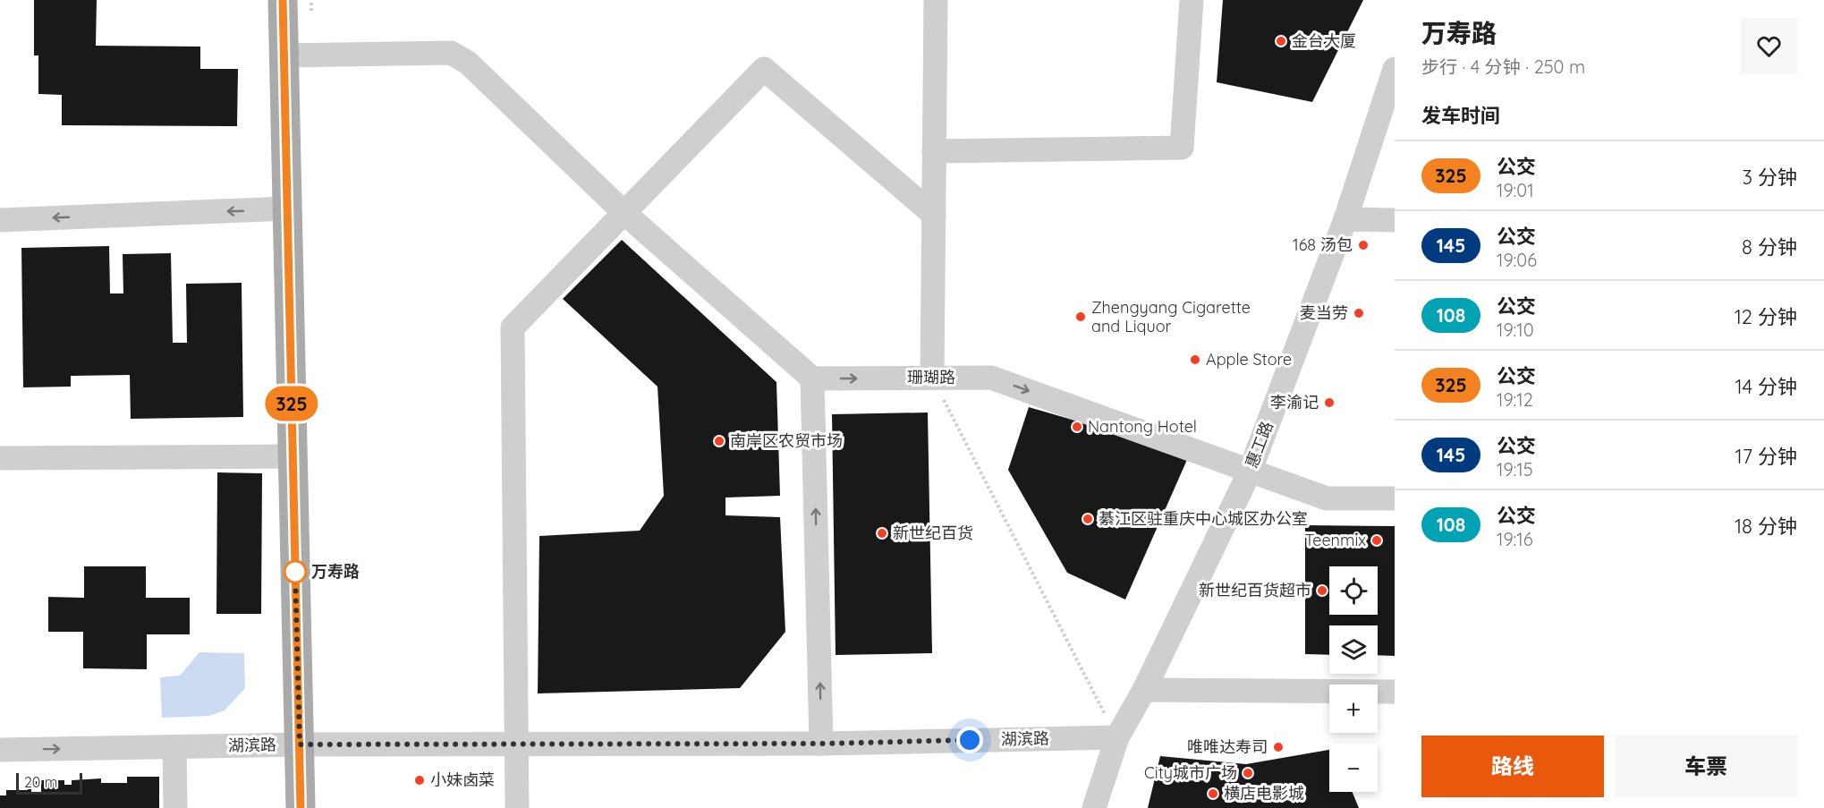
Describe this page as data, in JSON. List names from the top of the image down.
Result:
{
  "streets": {
    "street": ["珊瑚路", "惠工路", "湖滨路"]
  },
  "crossings": [
    ["珊瑚路", "惠工路"],
    ["惠工路", "湖滨路"]
  ],
  "one_way": ["珊瑚路"],
  "places": [
    "金台大厦",
    "168 汤包",
    "麦当劳",
    "Zhengyang Cigarette and Liquor",
    "Apple Store",
    "李渝记",
    "Nantong Hotel",
    "南岸区农贸市场",
    "綦江区驻重庆中心城区办公室",
    "新世纪百货",
    "Teenmix",
    "万寿路",
    "新世纪百货超市",
    "唯唯达寿司",
    "City城市广场",
    "小妹卤菜",
    "横店电影城"
  ],
  "lines": ["bus line 325"],
  "scale_bar": "20 m",
  "page": {
    "on_map": "325",
    "heading": [
      ["万寿路", "步行 · 4 分钟 · 250 m"],
      "发车时间"
    ],
    "list": [
      {
        "mark": "325",
        "name": "公交",
        "note": "19:01",
        "value": "3 分钟"
      },
      {
        "mark": "145",
        "name": "公交",
        "note": "19:06",
        "value": "8 分钟"
      },
      {
        "mark": "108",
        "name": "公交",
        "note": "19:10",
        "value": "12 分钟"
      },
      {
        "mark": "325",
        "name": "公交",
        "note": "19:12",
        "value": "14 分钟"
      },
      {
        "mark": "145",
        "name": "公交",
        "note": "19:15",
        "value": "17 分钟"
      },
      {
        "mark": "108",
        "name": "公交",
        "note": "19:16",
        "value": "18 分钟"
      }
    ],
    "map_buttons": ["+", "−"],
    "buttons": ["路线", "车票"],
    "scale": "20 m"
  }
}
